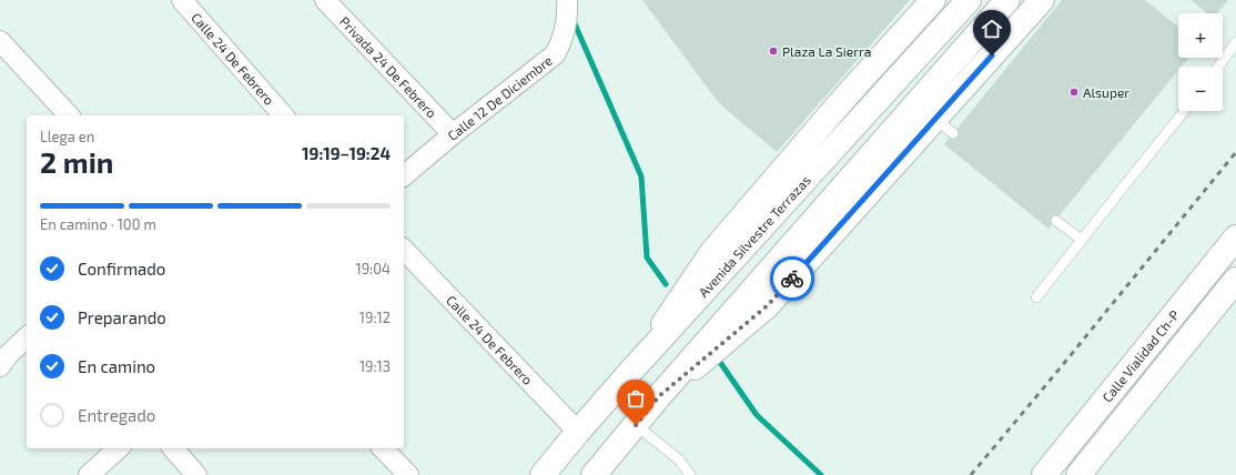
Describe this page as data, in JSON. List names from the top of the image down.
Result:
{
  "streets": {
    "main road": ["Avenida Silvestre Terrazas", "Calle Vialidad Ch-P"],
    "street": ["Calle 24 De Febrero", "Privada 24 De Febrero", "Calle 12 De Diciembre"]
  },
  "crossings": [
    ["Calle 24 De Febrero", "Avenida Silvestre Terrazas"],
    ["Privada 24 De Febrero", "Calle 12 De Diciembre"]
  ],
  "places": ["Plaza La Sierra", "Alsuper"],
  "page": {
    "map_buttons": ["+", "−"],
    "heading": ["2 min", "Llega en", "19:19–19:24"],
    "bar": "En camino · 100 m",
    "list": [
      ["Confirmado", "19:04"],
      ["Preparando", "19:12"],
      ["En camino", "19:13"],
      "Entregado"
    ]
  }
}
